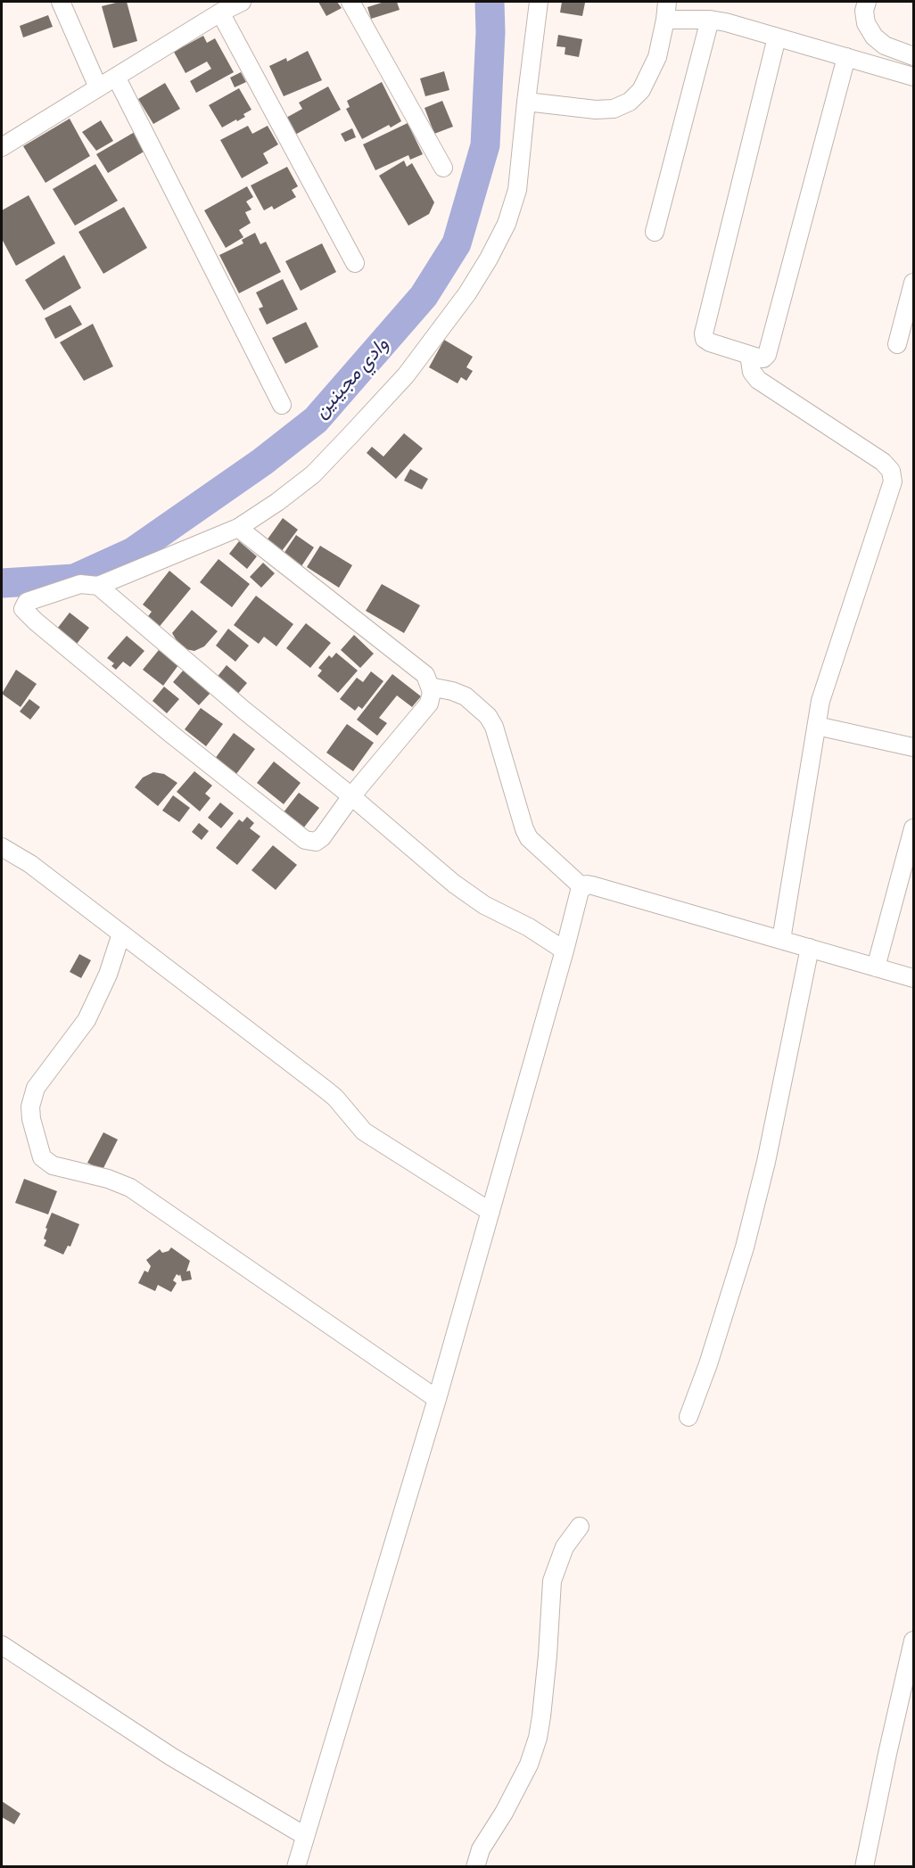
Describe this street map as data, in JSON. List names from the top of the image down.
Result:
{
  "water": ["وادي مجينين"]
}
